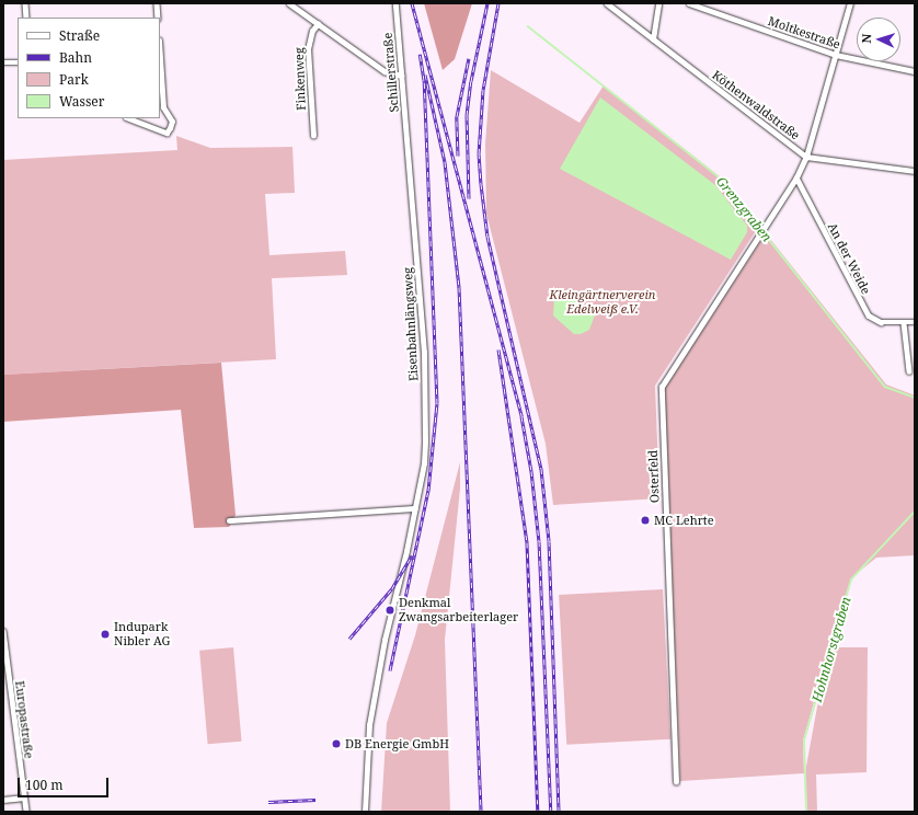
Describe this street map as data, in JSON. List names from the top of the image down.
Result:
{
  "streets": {
    "street": [
      "Moltkestraße",
      "Schillerstraße",
      "Finkenweg",
      "Köthenwaldstraße",
      "An der Weide",
      "Eisenbahnlängsweg",
      "Osterfeld",
      "Europastraße"
    ]
  },
  "crossings": [
    ["Moltkestraße", "Osterfeld"],
    ["Schillerstraße", "Eisenbahnlängsweg"],
    ["Köthenwaldstraße", "Osterfeld"],
    ["An der Weide", "Osterfeld"]
  ],
  "water": ["Grenzgraben", "Hohnhorstgraben"],
  "parks": ["Kleingärtnerverein Edelweiß e.V."],
  "places": [
    "MC Lehrte",
    "Denkmal Zwangsarbeiterlager",
    "Indupark Nibler AG",
    "DB Energie GmbH"
  ],
  "legend": [
    "Straße",
    "Bahn",
    "Park",
    "Wasser"
  ],
  "scale_bar": "100 m",
  "north": "left"
}
